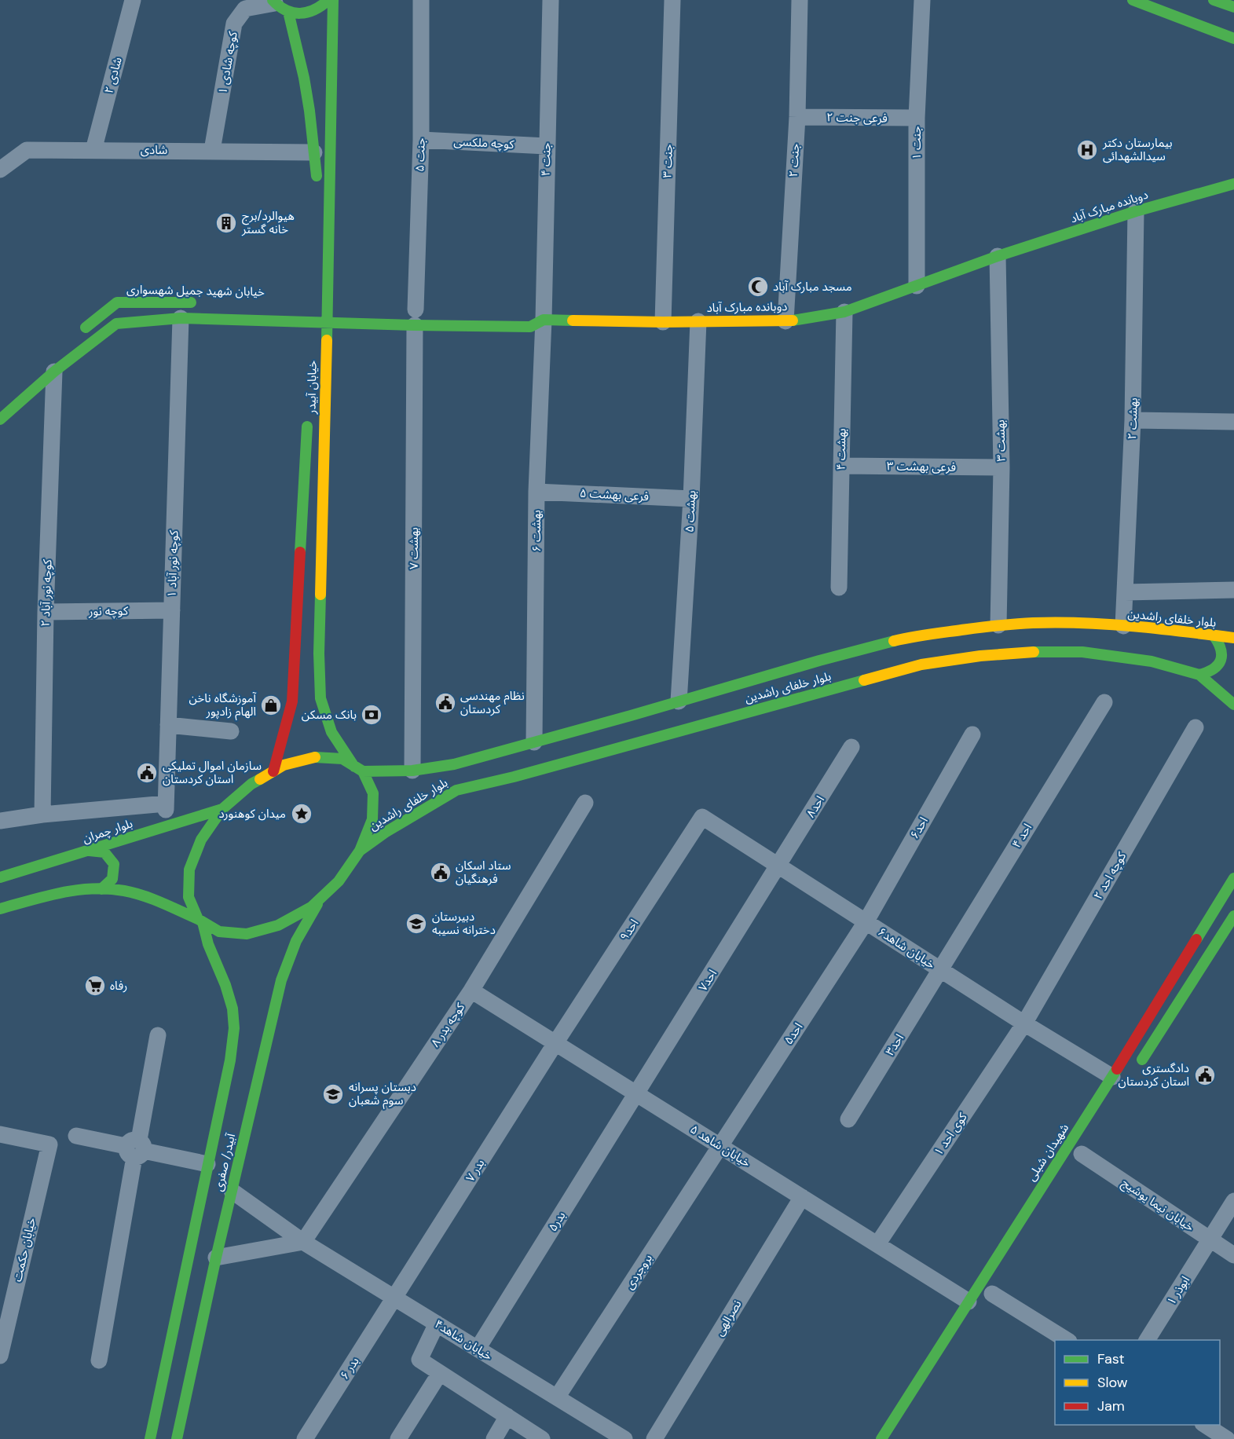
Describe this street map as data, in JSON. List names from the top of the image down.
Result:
{
  "streets": {
    "main road": [
      "دوبانده مبارک آباد",
      "خیابان شهید جمیل شهسواری",
      "خیابان آبیدر",
      "بلوار خلفای راشدین",
      "بلوار چمران",
      "شهیدان شبلی",
      "آبیدر/ صفری"
    ],
    "street": [
      "کوچه شادی ۱",
      "شادی ۲",
      "فرعی جنت ۲",
      "کوچه ملکسی",
      "جنت ۱",
      "شادی",
      "جنت ۵",
      "جنت ۴",
      "جنت ۲",
      "جنت ۳",
      "بهشت ۲",
      "بهشت ۳",
      "بهشت ۴",
      "فرعی بهشت ۳",
      "فرعی بهشت ۵",
      "بهشت ۵",
      "بهشت ۶",
      "بهشت ۷",
      "کوچه نور آباد ۱",
      "کوچه نور آباد ۲",
      "کوچه نور",
      "احد۸",
      "احد۶",
      "احد ۴",
      "کوچه احد ۲",
      "احد۹",
      "خیابان شاهد۶",
      "احد۷",
      "کوچه بدر ۸",
      "احد۵",
      "احد۳",
      "کوی احد ۱",
      "خیابان شاهد ۵",
      "بدر ۷",
      "خیابان نیما یوشیج",
      "بدر۵",
      "خیابان حکمت",
      "بروجردی",
      "ابوذر ۱",
      "نصرالهی",
      "خیابان شاهد۴",
      "بدر ۶"
    ]
  },
  "crossings": [
    ["کوچه شادی ۱", "شادی"],
    ["شادی ۲", "شادی"],
    ["فرعی جنت ۲", "جنت ۱"],
    ["فرعی جنت ۲", "جنت ۲"],
    ["کوچه ملکسی", "جنت ۵"],
    ["کوچه ملکسی", "جنت ۴"],
    ["جنت ۱", "دوبانده مبارک آباد"],
    ["جنت ۵", "دوبانده مبارک آباد"],
    ["جنت ۵", "بهشت ۷"],
    ["جنت ۴", "دوبانده مبارک آباد"],
    ["جنت ۴", "بهشت ۶"],
    ["جنت ۲", "دوبانده مبارک آباد"],
    ["جنت ۳", "دوبانده مبارک آباد"],
    ["دوبانده مبارک آباد", "خیابان آبیدر"],
    ["دوبانده مبارک آباد", "بهشت ۲"],
    ["دوبانده مبارک آباد", "بهشت ۳"],
    ["دوبانده مبارک آباد", "بهشت ۴"],
    ["دوبانده مبارک آباد", "بهشت ۵"],
    ["دوبانده مبارک آباد", "بهشت ۶"],
    ["دوبانده مبارک آباد", "بهشت ۷"],
    ["خیابان آبیدر", "بلوار خلفای راشدین"],
    ["بهشت ۲", "بلوار خلفای راشدین"],
    ["بهشت ۳", "فرعی بهشت ۳"],
    ["بهشت ۳", "بلوار خلفای راشدین"],
    ["بهشت ۴", "فرعی بهشت ۳"],
    ["فرعی بهشت ۵", "بهشت ۵"],
    ["فرعی بهشت ۵", "بهشت ۶"],
    ["بهشت ۵", "بلوار خلفای راشدین"],
    ["بهشت ۶", "بلوار خلفای راشدین"],
    ["بهشت ۷", "بلوار خلفای راشدین"],
    ["کوچه نور آباد ۱", "کوچه نور آباد ۲"],
    ["کوچه نور آباد ۱", "کوچه نور"],
    ["کوچه نور آباد ۲", "کوچه نور"],
    ["احد۸", "خیابان شاهد۶"],
    ["احد۸", "احد۷"],
    ["احد۶", "خیابان شاهد۶"],
    ["احد۶", "احد۵"],
    ["احد ۴", "خیابان شاهد۶"],
    ["احد ۴", "احد۳"],
    ["کوچه احد ۲", "خیابان شاهد۶"],
    ["کوچه احد ۲", "کوی احد ۱"],
    ["احد۹", "خیابان شاهد۶"],
    ["احد۹", "خیابان شاهد ۵"],
    ["احد۹", "بدر ۷"],
    ["خیابان شاهد۶", "احد۷"],
    ["خیابان شاهد۶", "احد۵"],
    ["خیابان شاهد۶", "احد۳"],
    ["خیابان شاهد۶", "کوی احد ۱"],
    ["خیابان شاهد۶", "شهیدان شبلی"],
    ["احد۷", "خیابان شاهد ۵"],
    ["احد۷", "بدر۵"],
    ["کوچه بدر ۸", "خیابان شاهد ۵"],
    ["کوچه بدر ۸", "خیابان شاهد۴"],
    ["احد۵", "خیابان شاهد ۵"],
    ["احد۵", "بروجردی"],
    ["کوی احد ۱", "خیابان شاهد ۵"],
    ["خیابان شاهد ۵", "شهیدان شبلی"],
    ["خیابان شاهد ۵", "بدر ۷"],
    ["خیابان شاهد ۵", "بدر۵"],
    ["خیابان شاهد ۵", "بروجردی"],
    ["خیابان شاهد ۵", "نصرالهی"],
    ["آبیدر/ صفری", "خیابان شاهد۴"],
    ["بدر ۷", "خیابان شاهد۴"],
    ["بدر ۷", "بدر ۶"],
    ["خیابان نیما یوشیج", "ابوذر ۱"],
    ["بدر۵", "خیابان شاهد۴"],
    ["بروجردی", "خیابان شاهد۴"],
    ["خیابان شاهد۴", "بدر ۶"]
  ],
  "places": {
    "hospital": ["بیمارستان دکتر سیدالشهدائی"],
    "building": ["هیوالرد/برج خانه گستر"],
    "mosque": ["مسجد مبارک آباد"],
    "public building": [
      "نظام مهندسی کردستان",
      "سازمان اموال تملیکی استان کردستان",
      "ستاد اسکان فرهنگیان",
      "دادگستری استان کردستان"
    ],
    "shop": ["آموزشگاه ناخن الهام زادپور"],
    "bank": ["بانک مسکن"],
    "place": ["میدان کوهنورد"],
    "school or university": ["دبیرستان دخترانه نسیبه", "دبستان پسرانه سوم شعبان"],
    "supermarket": ["رفاه"]
  },
  "legend": ["Fast", "Slow", "Jam"]
}
